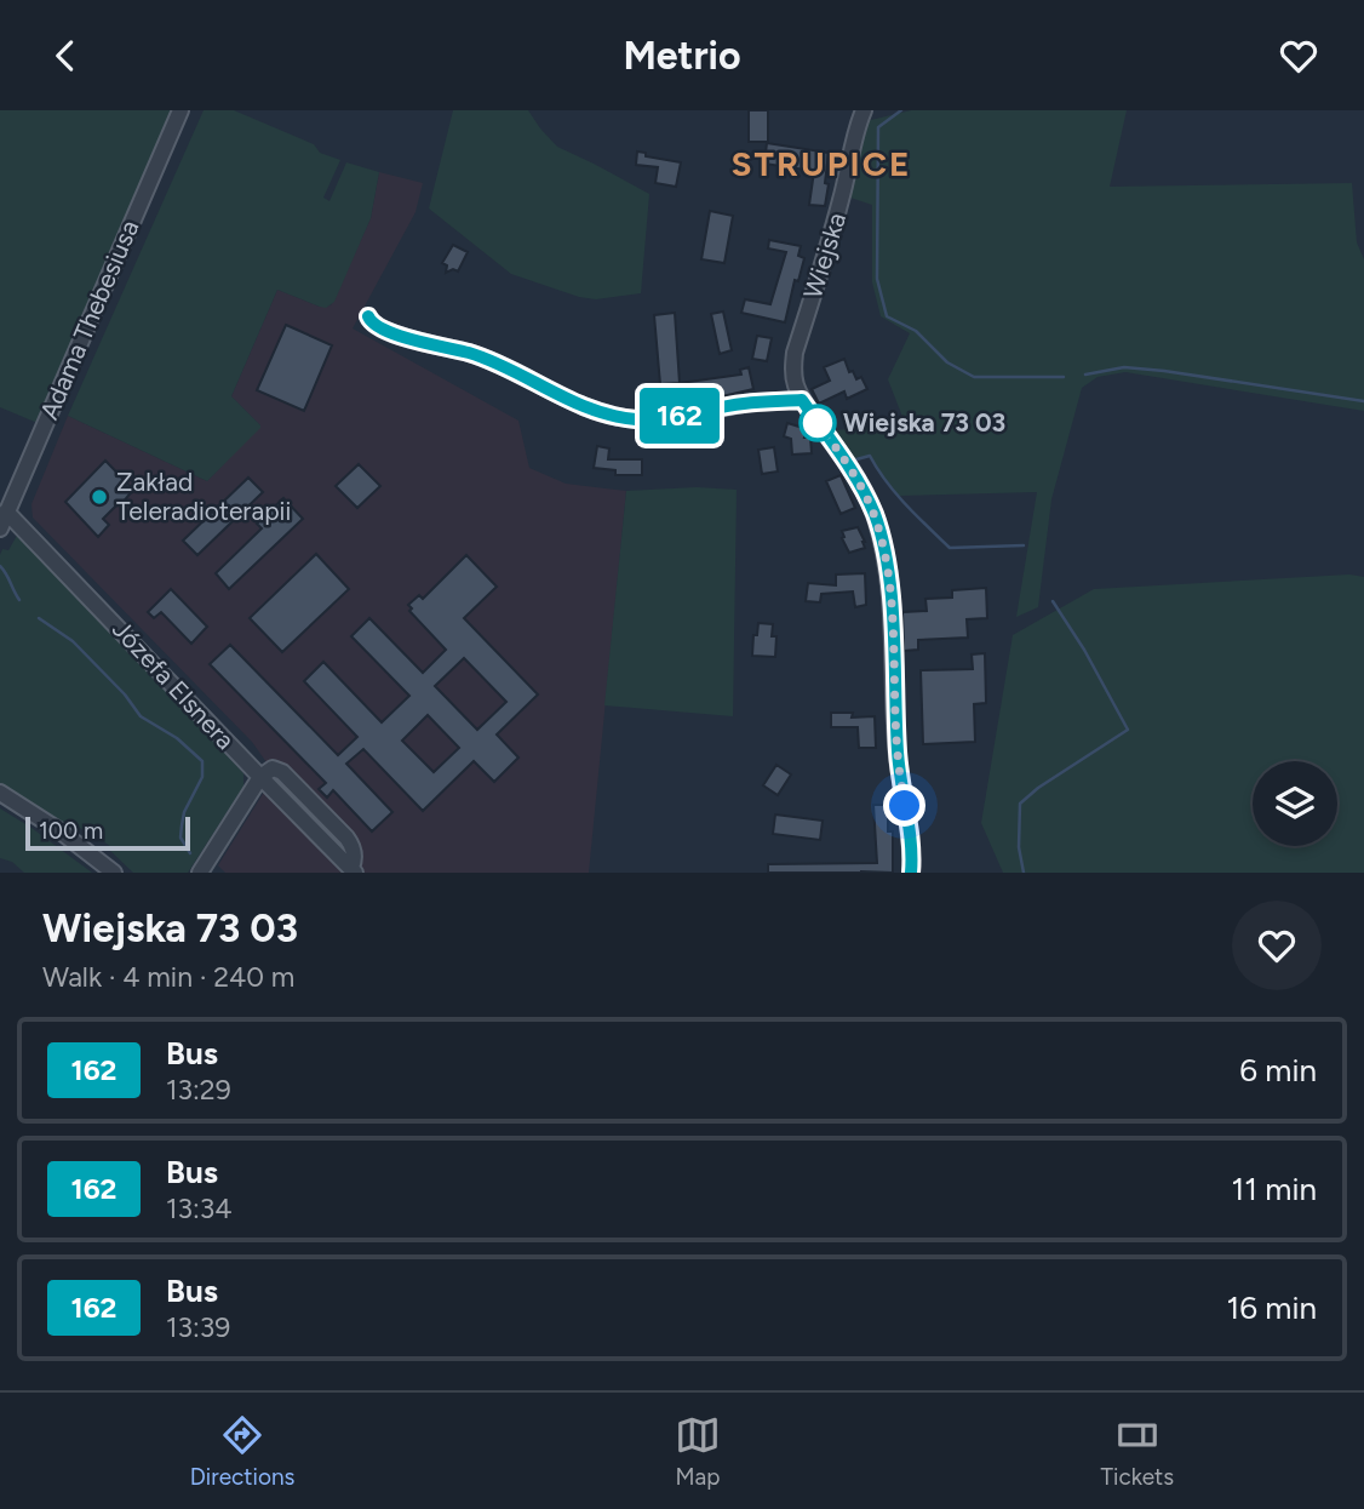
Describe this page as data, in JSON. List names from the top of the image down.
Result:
{
  "streets": {
    "street": ["Wiejska", "Adama Thebesiusa", "Józefa Elsnera"]
  },
  "crossings": [
    ["Adama Thebesiusa", "Józefa Elsnera"]
  ],
  "districts": ["STRUPICE"],
  "places": ["Wiejska 73 03", "Zakład Teleradioterapii"],
  "lines": ["bus line 162"],
  "scale_bar": "100 m",
  "page": {
    "header": "Metrio",
    "on_map": "162",
    "scale": "100 m",
    "heading": ["Wiejska 73 03", "Walk · 4 min · 240 m"],
    "list": [
      {
        "mark": "162",
        "name": "Bus",
        "note": "13:29",
        "value": "6 min"
      },
      {
        "mark": "162",
        "name": "Bus",
        "note": "13:34",
        "value": "11 min"
      },
      {
        "mark": "162",
        "name": "Bus",
        "note": "13:39",
        "value": "16 min"
      }
    ],
    "tabs": ["Directions", "Map", "Tickets"]
  }
}
